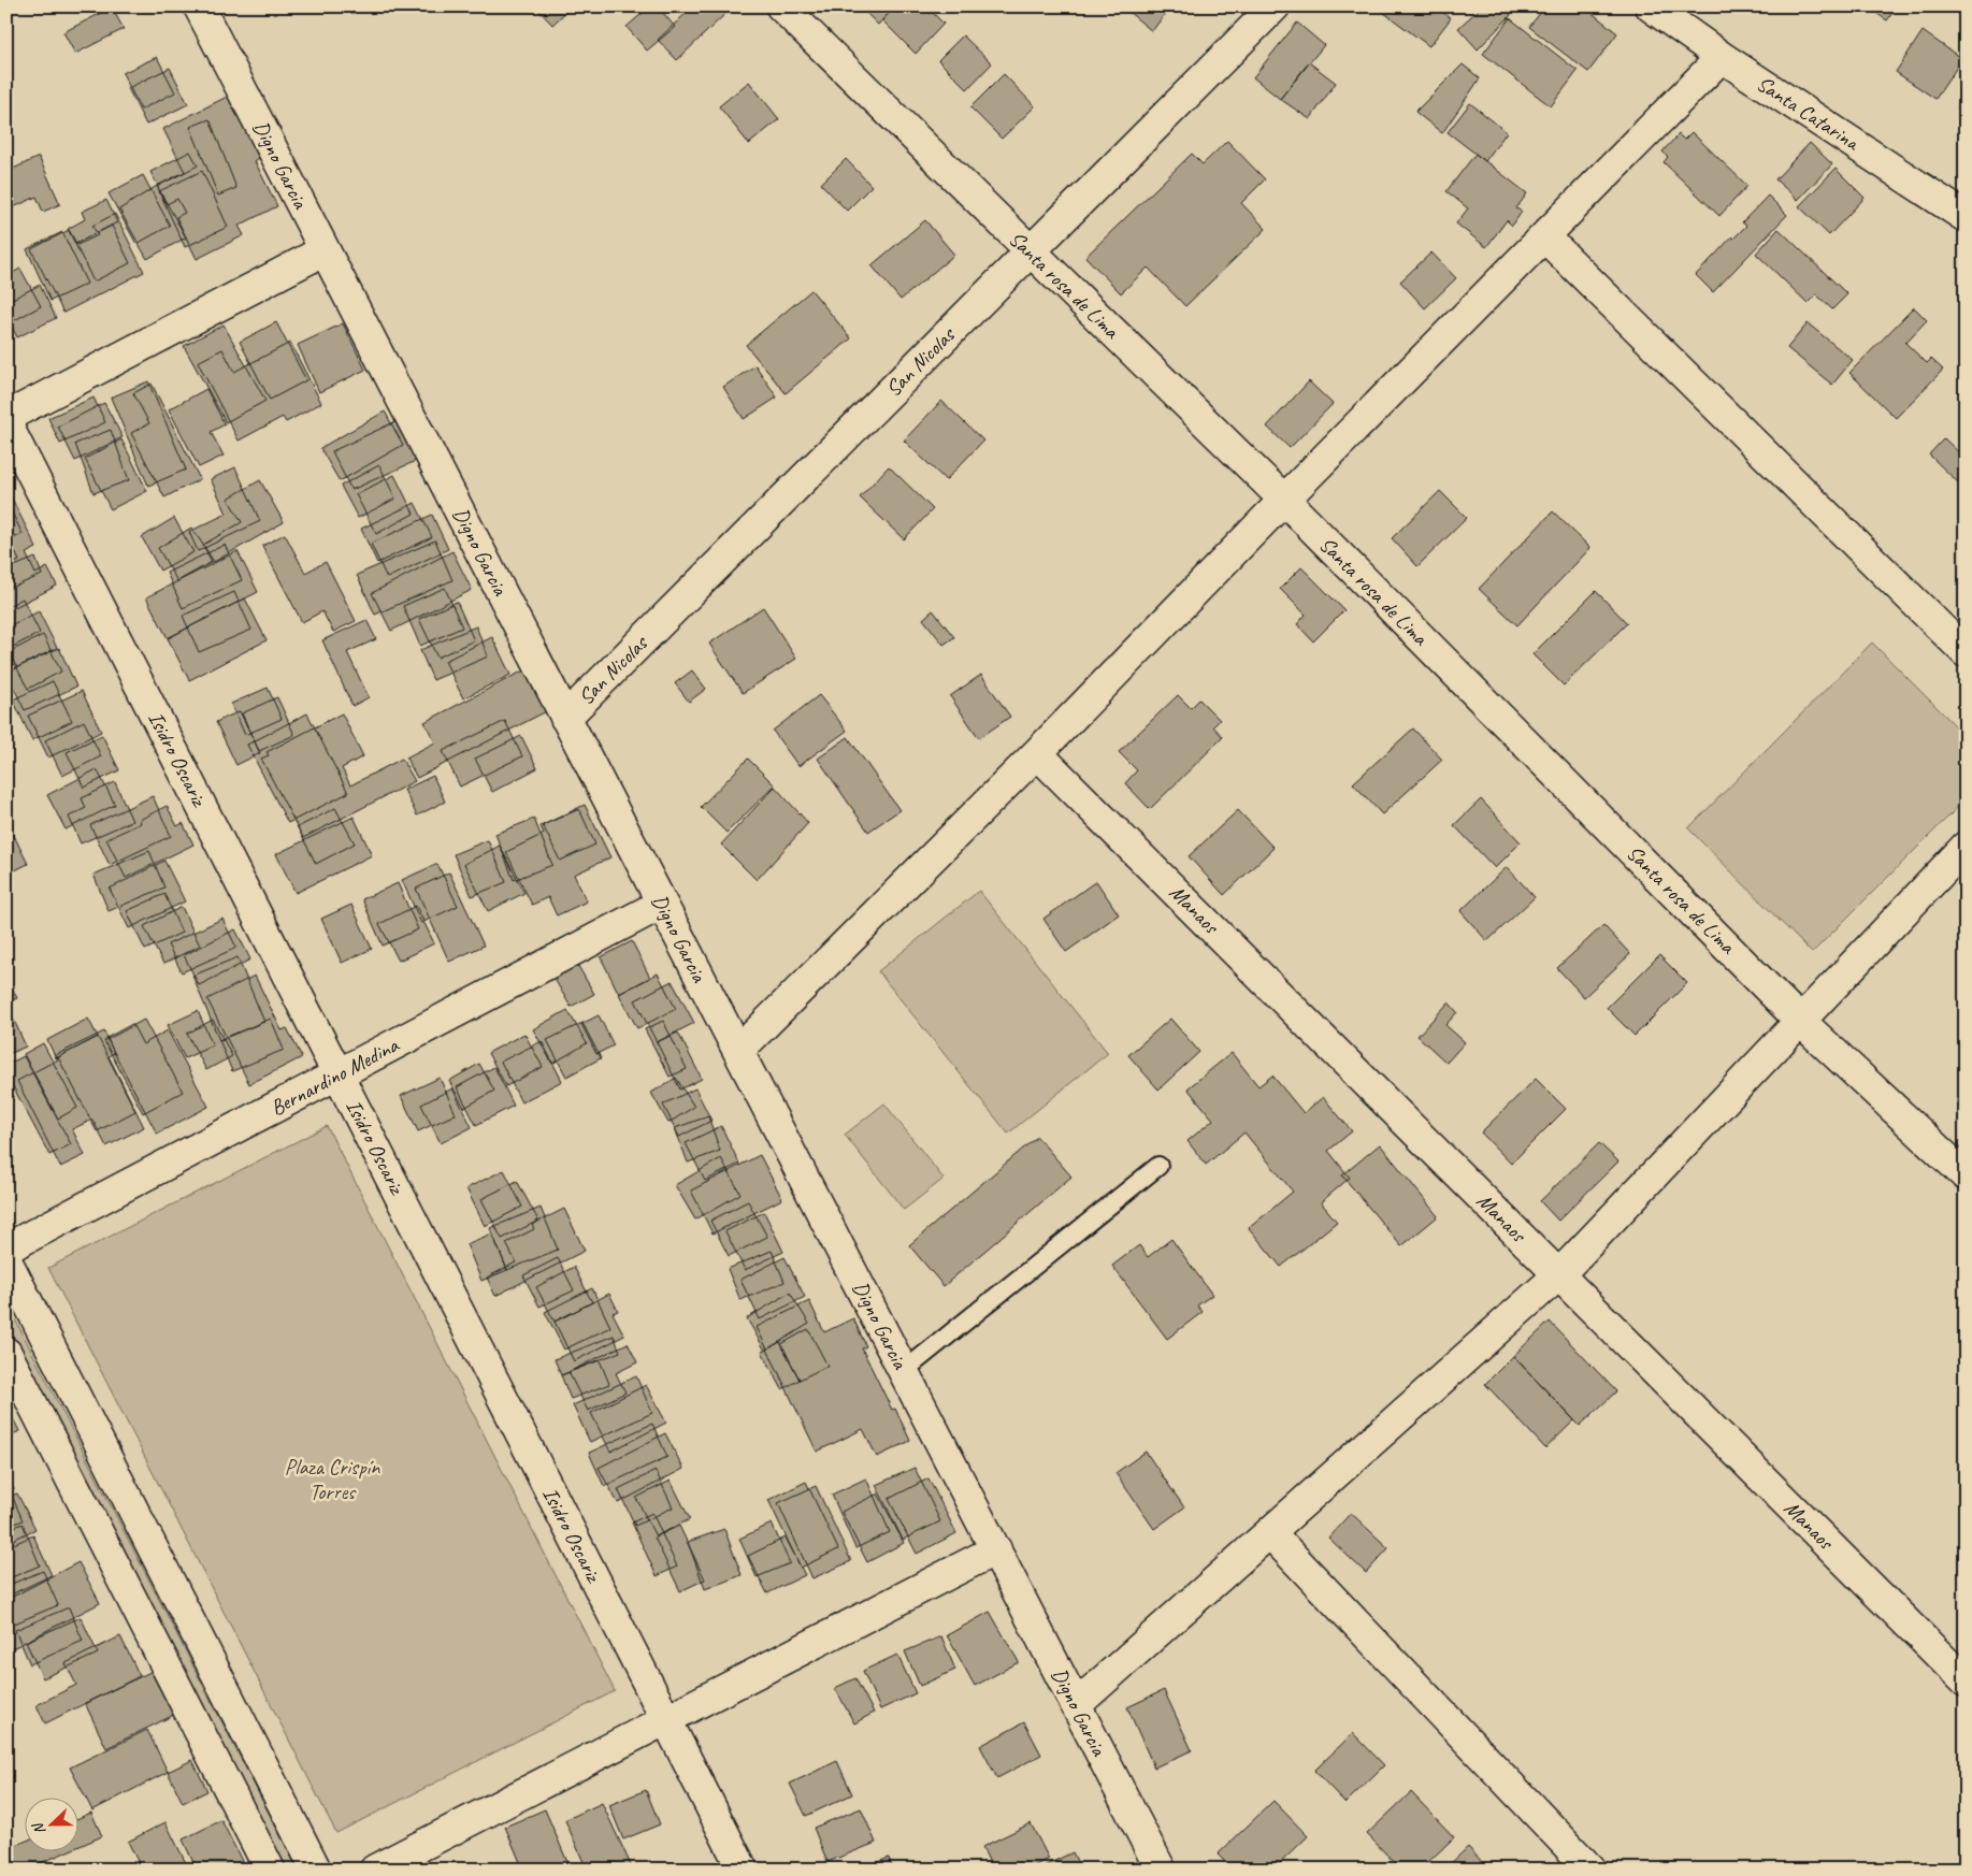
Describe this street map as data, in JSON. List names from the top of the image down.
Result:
{
  "streets": {
    "street": [
      "Santa Catarina",
      "Digno Garcia",
      "Santa rosa de Lima",
      "San Nicolas",
      "Isidro Oscariz",
      "Manaos",
      "Bernardino Medina"
    ]
  },
  "crossings": [
    ["Digno Garcia", "San Nicolas"],
    ["Digno Garcia", "Bernardino Medina"],
    ["Santa rosa de Lima", "San Nicolas"],
    ["Isidro Oscariz", "Bernardino Medina"]
  ],
  "parks": ["Plaza Crispín Torres"],
  "north": "left"
}
